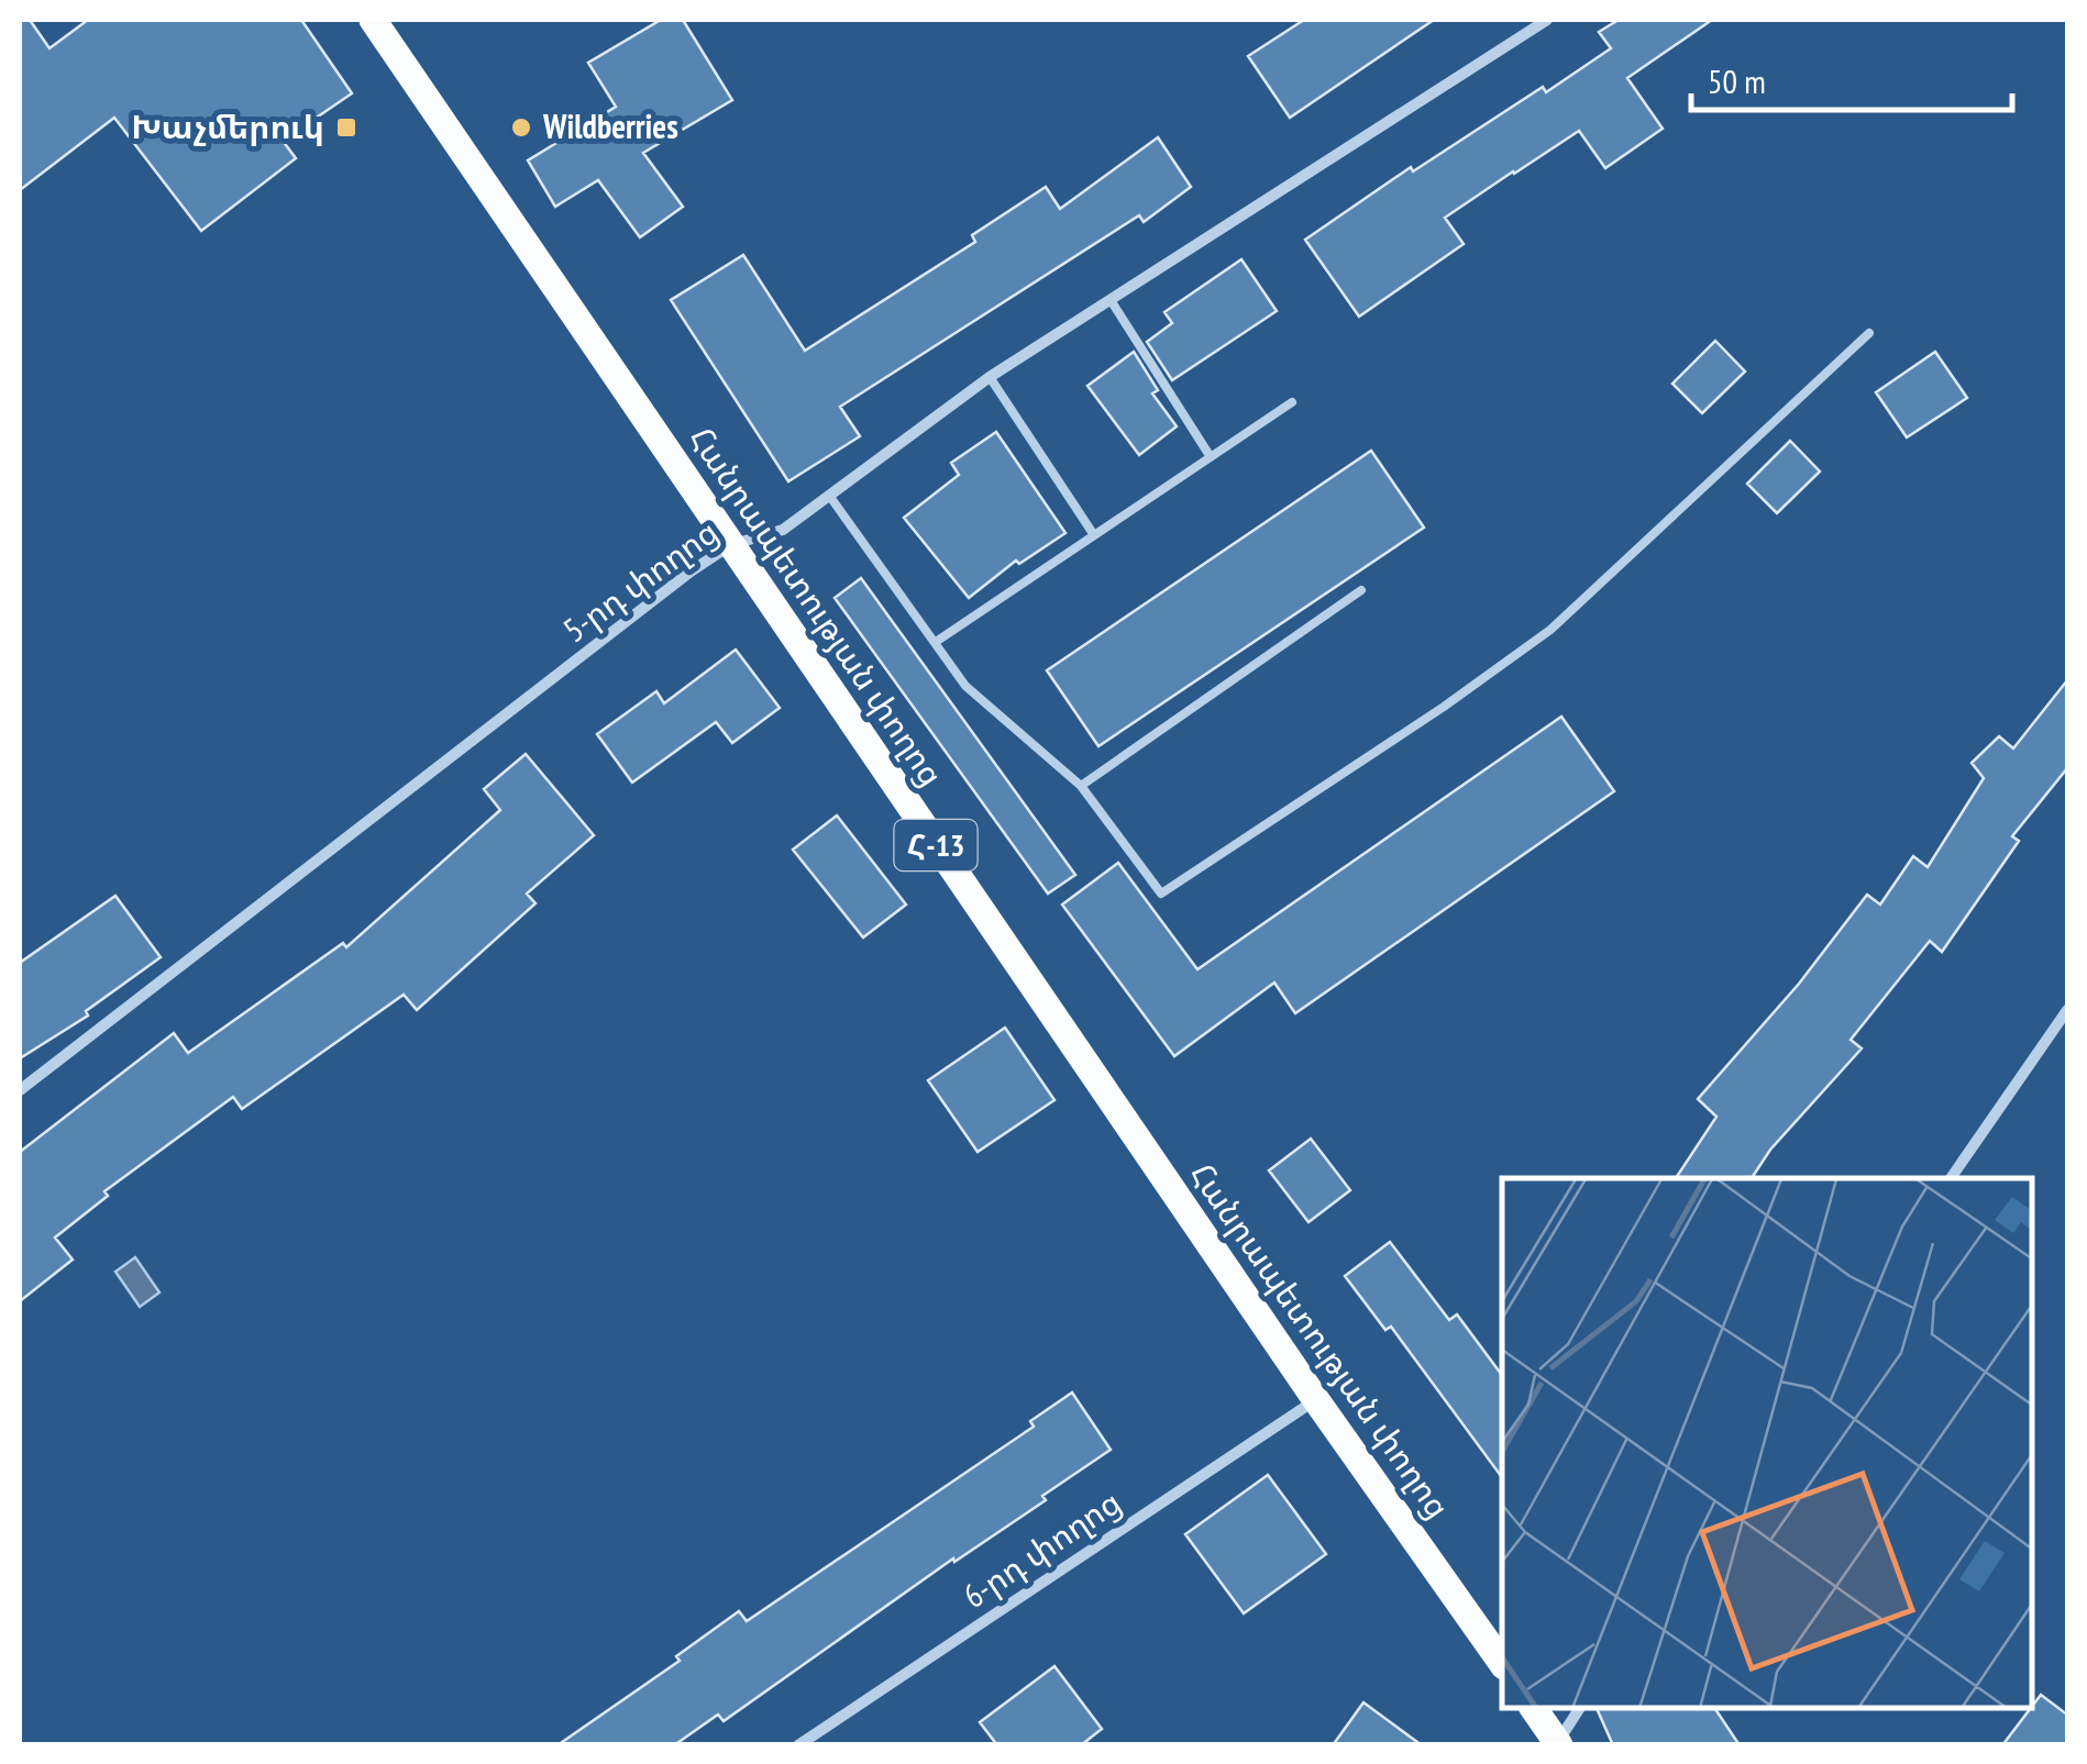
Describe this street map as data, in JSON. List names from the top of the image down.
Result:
{
  "streets": {
    "main road": ["Հանրապետության փողոց", "Հ-13"],
    "street": ["5-րդ փողոց", "6-րդ փողոց"]
  },
  "crossings": [
    ["5-րդ փողոց", "Հանրապետության փողոց"],
    ["Հանրապետության փողոց", "6-րդ փողոց"]
  ],
  "places": {
    "transit": ["Խաչմերուկ"],
    "other": ["Wildberries"]
  },
  "scale_bar": "50 m"
}
